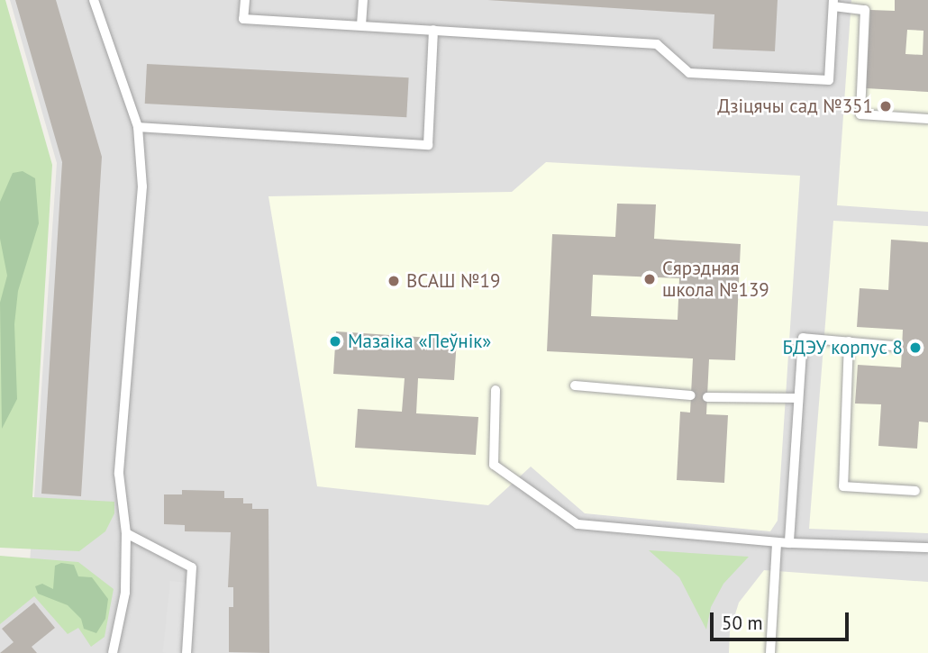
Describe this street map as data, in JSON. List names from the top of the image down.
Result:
{
  "places": [
    "Дзіцячы сад №351",
    "Сярэдняя школа №139",
    "ВСАШ №19",
    "Мазаіка «Пеўнік»",
    "БДЭУ корпус 8"
  ],
  "scale_bar": "50 m"
}
